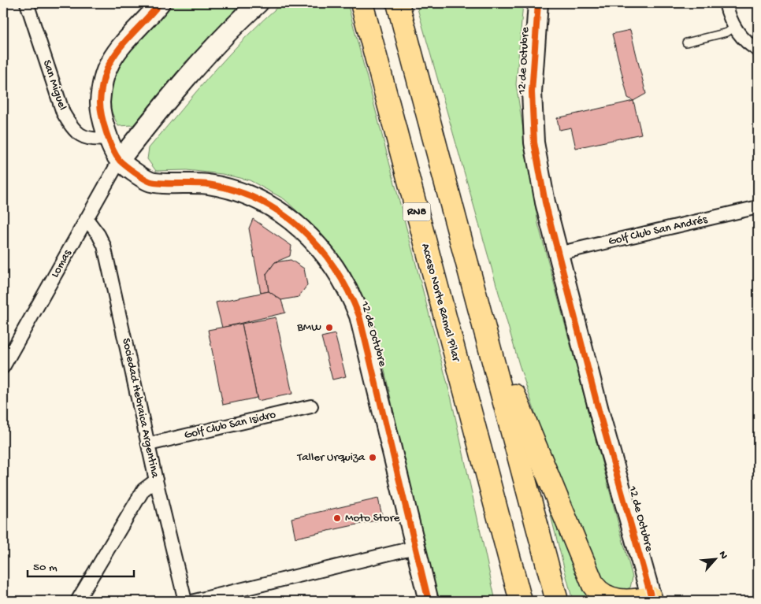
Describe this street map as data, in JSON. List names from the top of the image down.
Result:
{
  "streets": {
    "highway": ["RN8", "Acceso Norte Ramal Pilar"],
    "street": [
      "12 de Octubre",
      "San Miguel",
      "Golf Club San Andrés",
      "Lomas",
      "Sociedad Hebraica Argentina",
      "Golf Club San Isidro"
    ]
  },
  "crossings": [
    ["12 de Octubre", "San Miguel"],
    ["12 de Octubre", "Golf Club San Andrés"],
    ["12 de Octubre", "Lomas"],
    ["Lomas", "Sociedad Hebraica Argentina"],
    ["Sociedad Hebraica Argentina", "Golf Club San Isidro"]
  ],
  "places": ["BMW", "Taller Urquiza", "Moto Store"],
  "scale_bar": "50 m",
  "north": "top right"
}
